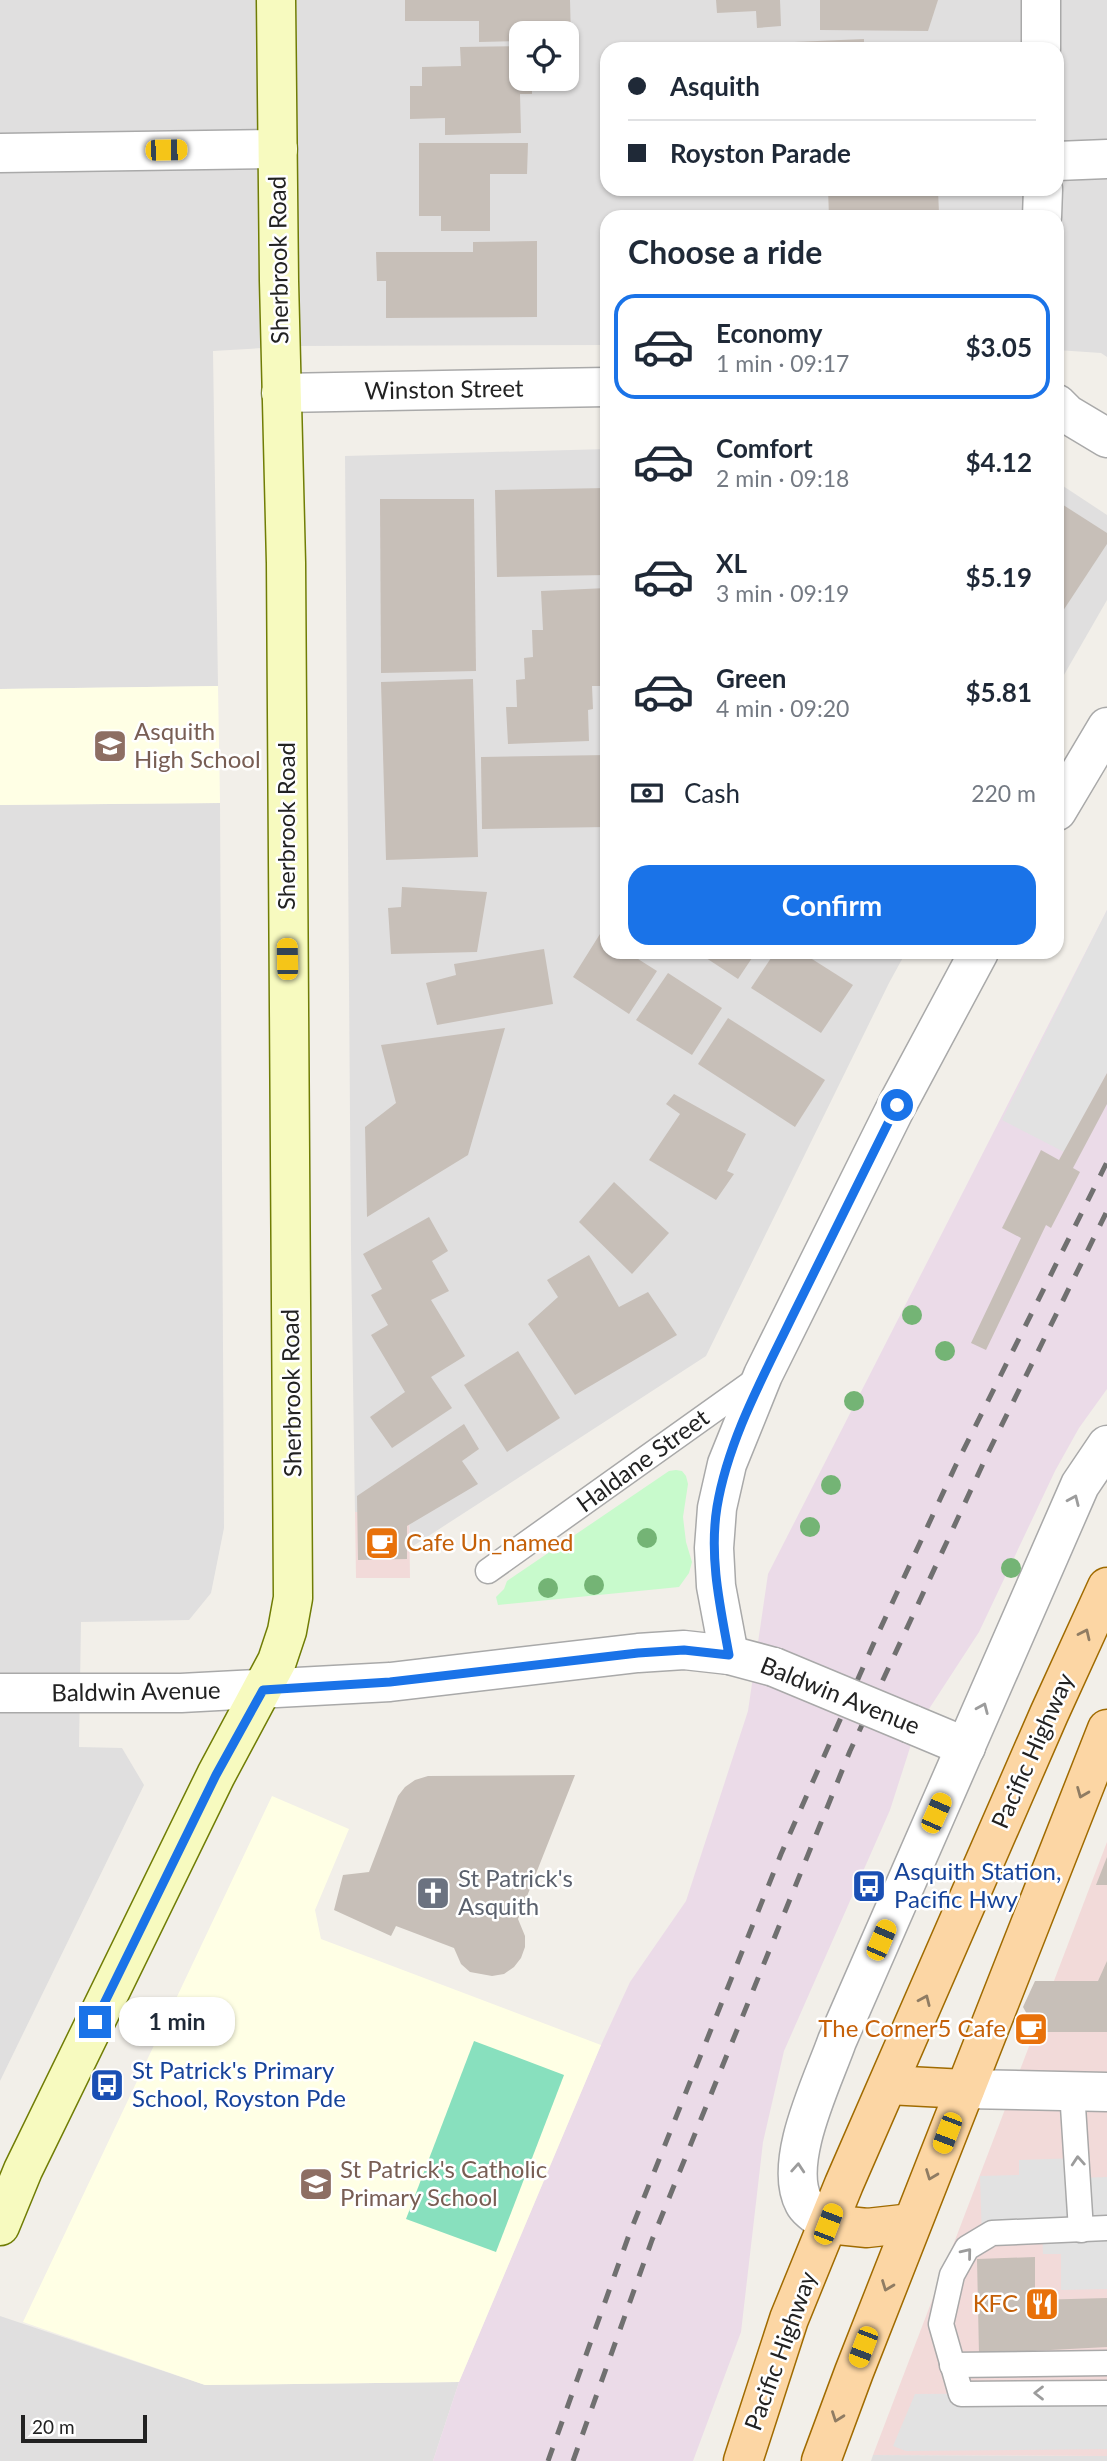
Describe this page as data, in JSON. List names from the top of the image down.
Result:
{
  "streets": {
    "main road": ["Sherbrook Road", "Pacific Highway"],
    "street": ["Winston Street", "Haldane Street", "Baldwin Avenue"]
  },
  "crossings": [
    ["Sherbrook Road", "Winston Street"],
    ["Sherbrook Road", "Baldwin Avenue"],
    ["Haldane Street", "Baldwin Avenue"]
  ],
  "places": {
    "school or university": ["Asquith High School", "St Patrick's Catholic Primary School"],
    "cafe": ["Cafe Un_named", "The Corner5 Cafe"],
    "bus stop": ["Asquith Station, Pacific Hwy", "St Patrick's Primary School, Royston Pde"],
    "church": ["St Patrick's Asquith"],
    "restaurant": ["KFC"]
  },
  "scale_bar": "20 m",
  "page": {
    "banner": ["Asquith", "Royston Parade"],
    "heading": "Choose a ride",
    "list": [
      {
        "name": "Economy",
        "note": "1 min · 09:17",
        "value": "$3.05"
      },
      {
        "name": "Comfort",
        "note": "2 min · 09:18",
        "value": "$4.12"
      },
      {
        "name": "XL",
        "note": "3 min · 09:19",
        "value": "$5.19"
      },
      {
        "name": "Green",
        "note": "4 min · 09:20",
        "value": "$5.81"
      }
    ],
    "pay": ["Cash", "220 m"],
    "buttons": "Confirm",
    "bubble": "1 min",
    "scale": "20 m"
  }
}
